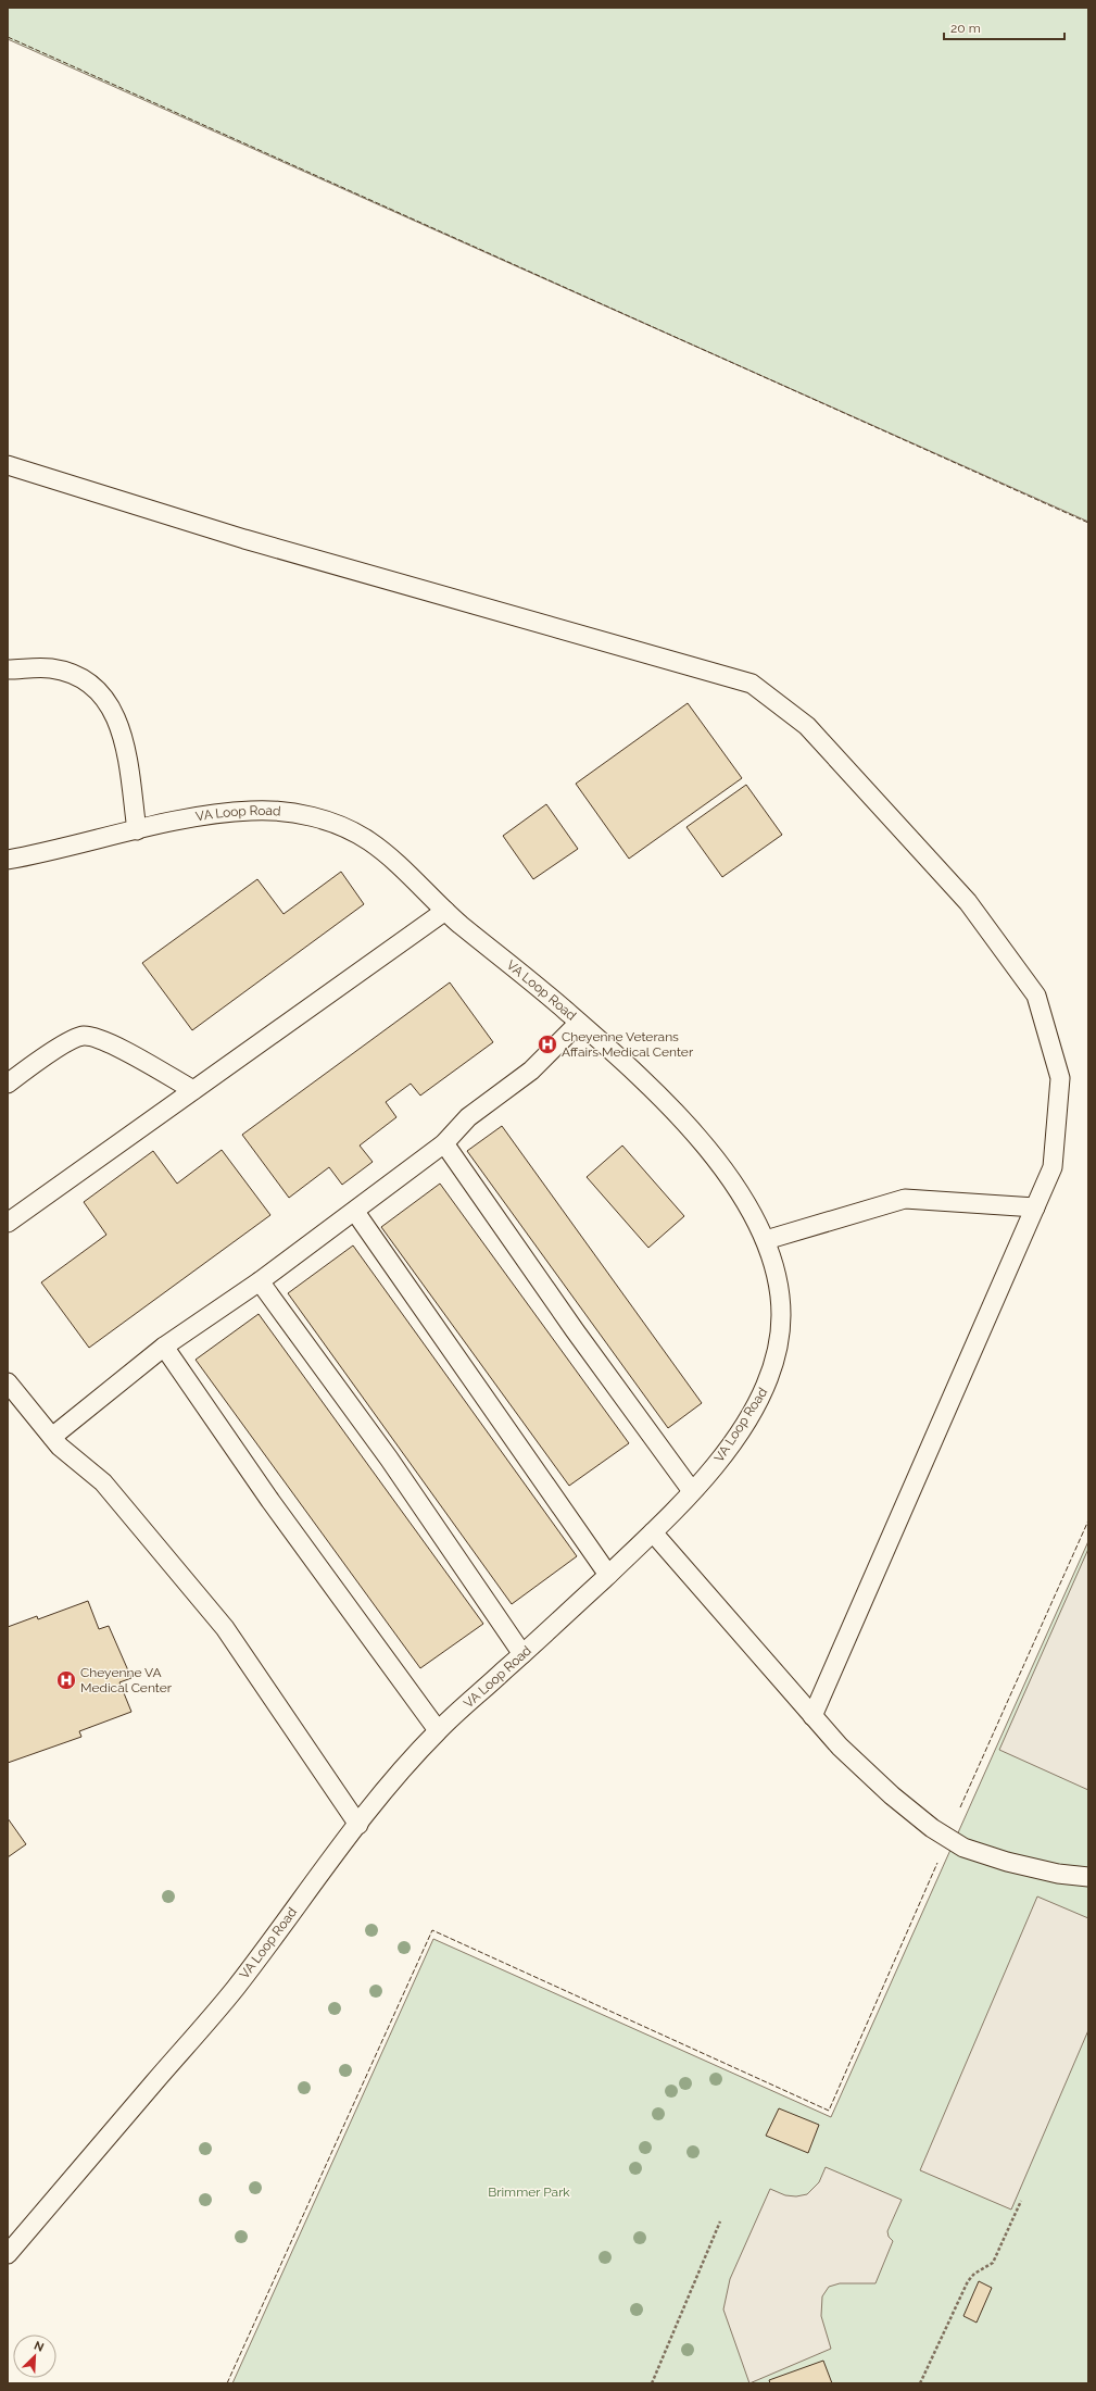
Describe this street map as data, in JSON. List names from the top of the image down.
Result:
{
  "streets": {
    "lane": ["VA Loop Road"]
  },
  "parks": ["Brimmer Park"],
  "places": {
    "hospital": ["Cheyenne Veterans Affairs Medical Center", "Cheyenne VA Medical Center"]
  },
  "scale_bar": "20 m",
  "north": "top right"
}
